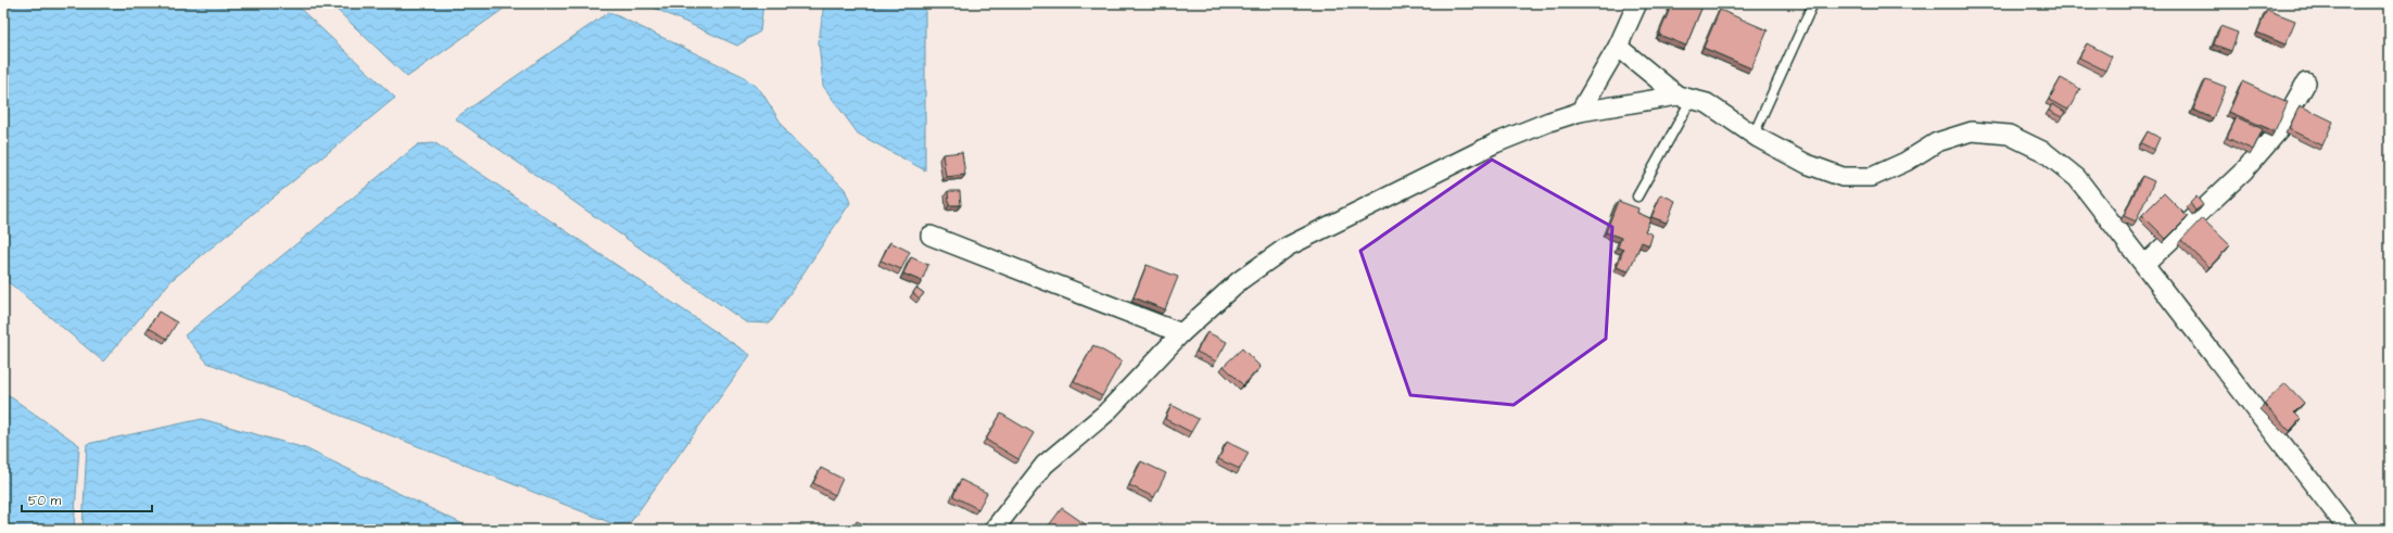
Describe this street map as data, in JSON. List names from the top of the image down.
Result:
{
  "scale_bar": "50 m"
}
